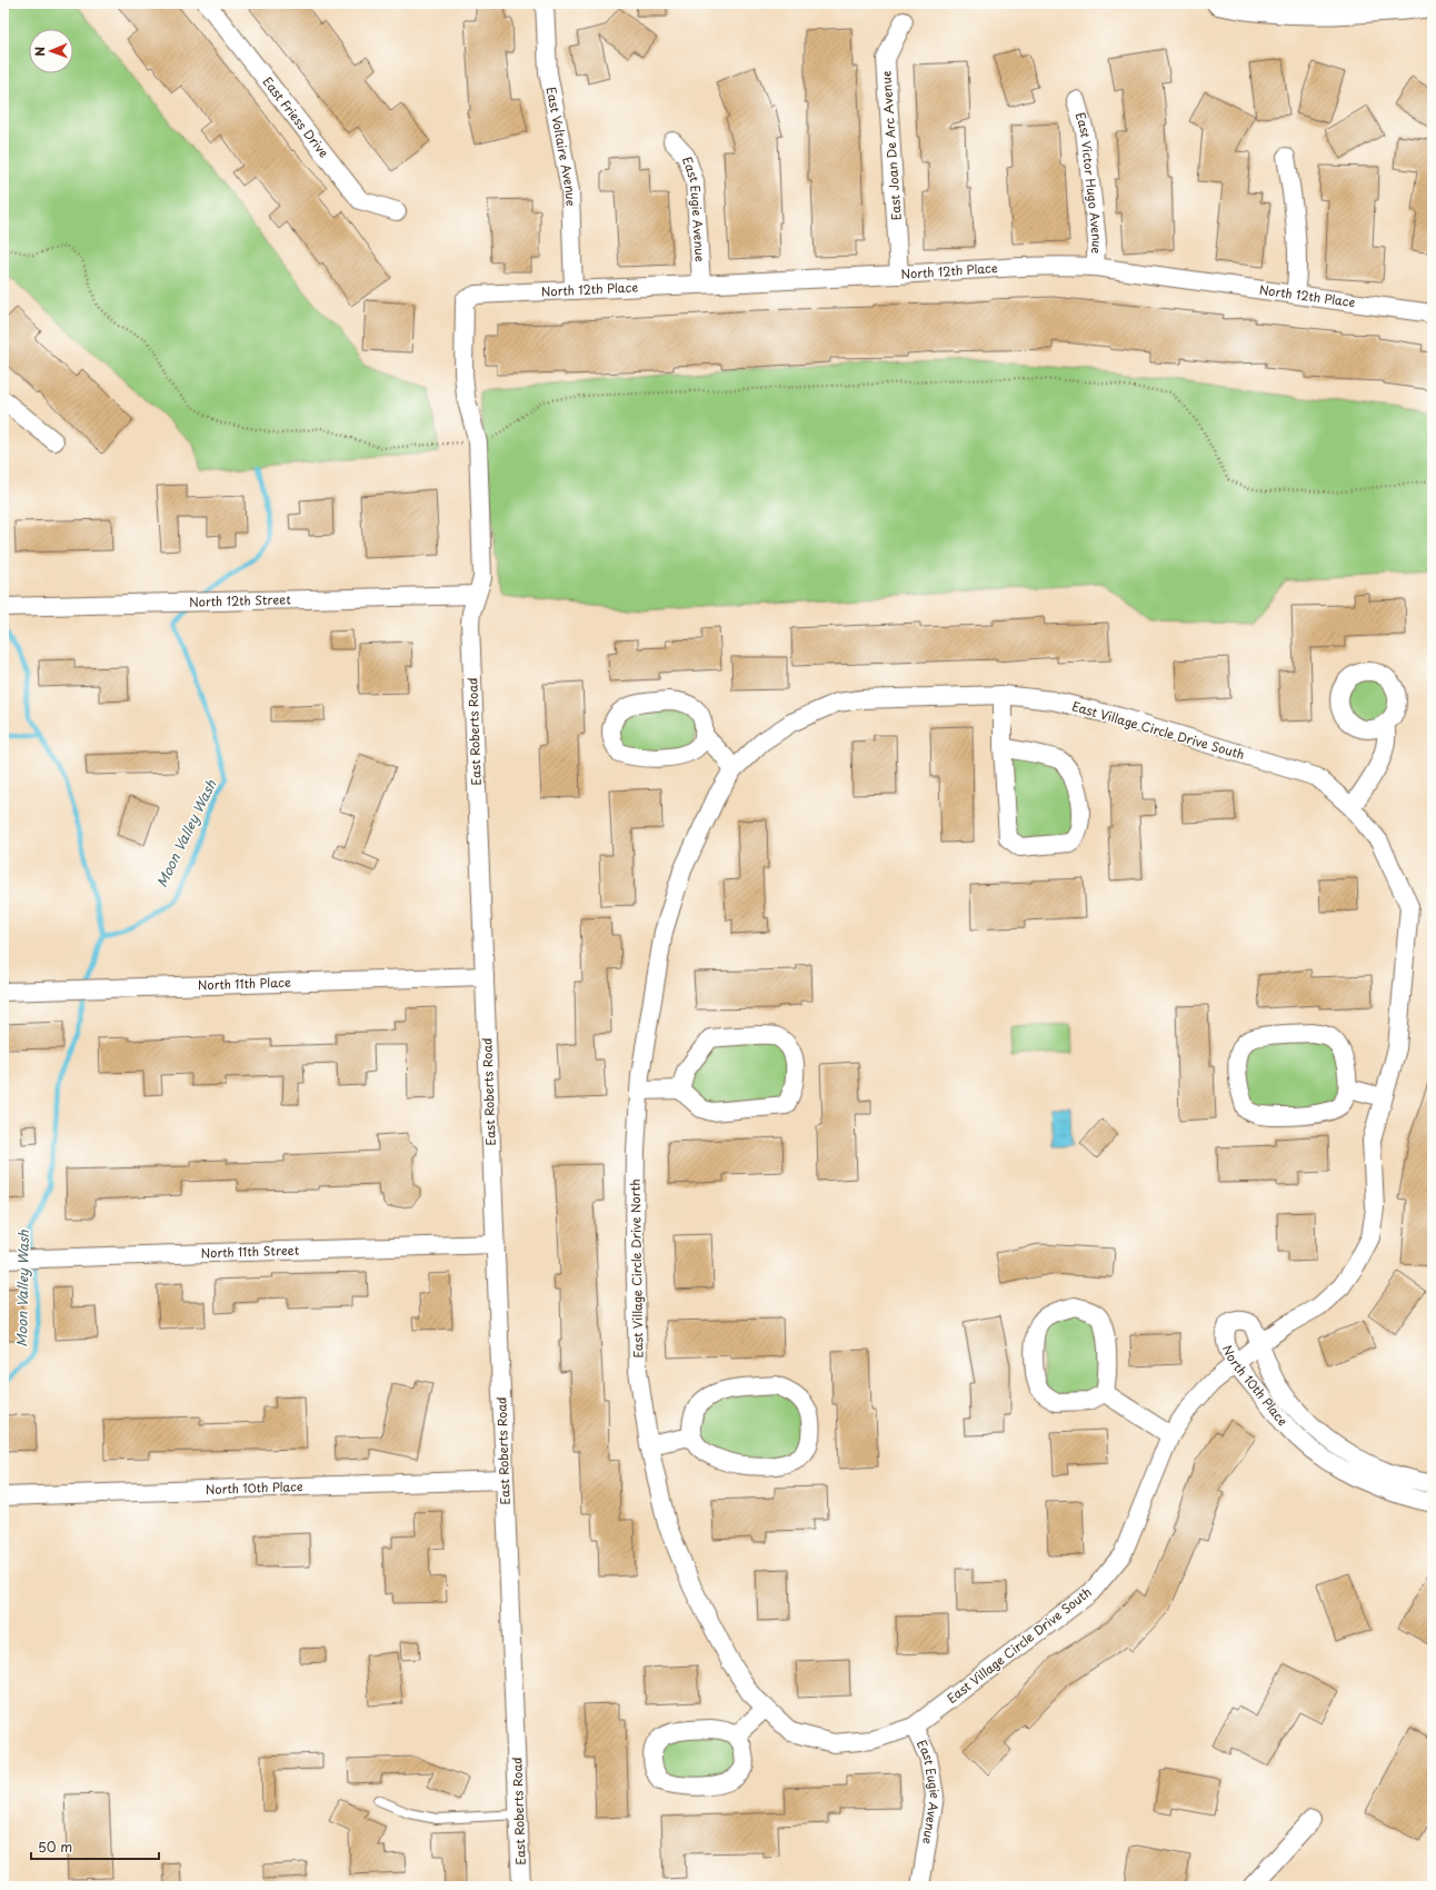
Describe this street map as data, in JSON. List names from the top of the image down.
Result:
{
  "streets": {
    "street": [
      "East Friess Drive",
      "East Joan De Arc Avenue",
      "East Voltaire Avenue",
      "East Victor Hugo Avenue",
      "East Eugie Avenue",
      "North 12th Place",
      "North 12th Street",
      "East Village Circle Drive South",
      "East Roberts Road",
      "North 11th Place",
      "North 11th Street",
      "East Village Circle Drive North",
      "North 10th Place"
    ]
  },
  "crossings": [
    ["East Joan De Arc Avenue", "North 12th Place"],
    ["East Voltaire Avenue", "North 12th Place"],
    ["East Victor Hugo Avenue", "North 12th Place"],
    ["East Eugie Avenue", "North 12th Place"],
    ["East Eugie Avenue", "East Village Circle Drive South"],
    ["East Eugie Avenue", "East Village Circle Drive North"],
    ["North 12th Place", "East Roberts Road"],
    ["North 12th Street", "East Roberts Road"],
    ["East Village Circle Drive South", "East Village Circle Drive North"],
    ["East Village Circle Drive South", "North 10th Place"],
    ["East Roberts Road", "North 11th Place"],
    ["East Roberts Road", "North 11th Street"],
    ["East Roberts Road", "North 10th Place"]
  ],
  "water": ["Moon Valley Wash"],
  "scale_bar": "50 m",
  "north": "left"
}
